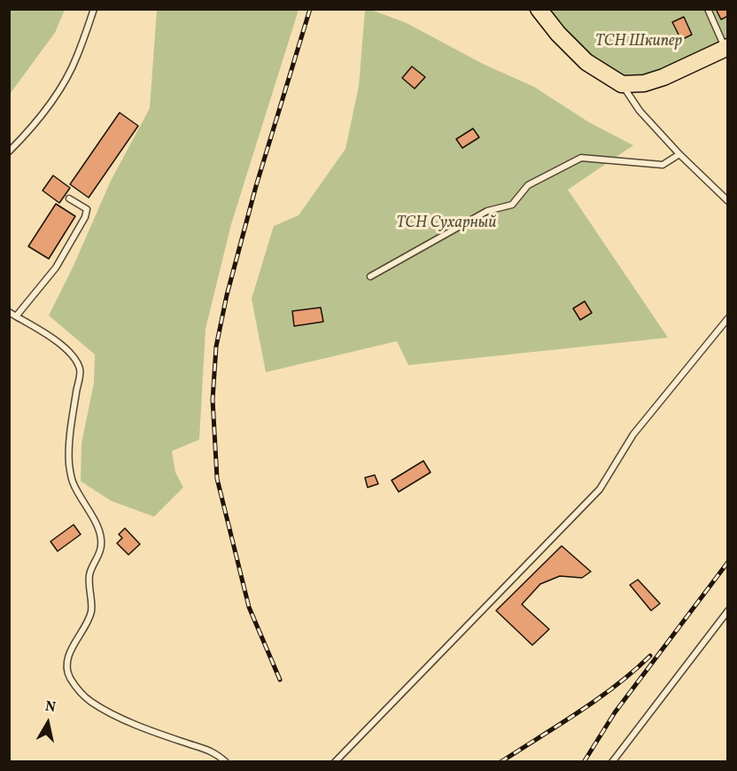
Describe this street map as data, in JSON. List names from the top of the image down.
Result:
{
  "parks": ["ТСН Шкипер", "ТСН Сухарный"],
  "north": "top"
}
